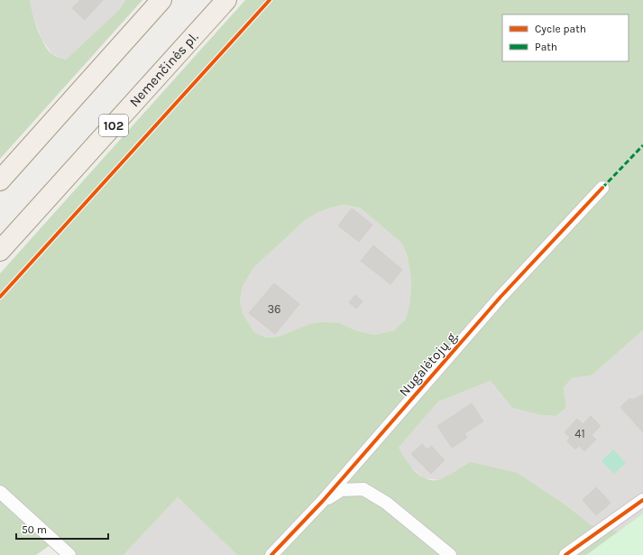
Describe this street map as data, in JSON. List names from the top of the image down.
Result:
{
  "streets": {
    "main road": ["Nemenčinės pl.", "102"],
    "street": ["Nugalėtojų g."]
  },
  "house_numbers": ["36", "41"],
  "legend": ["Cycle path", "Path"],
  "scale_bar": "50 m"
}
